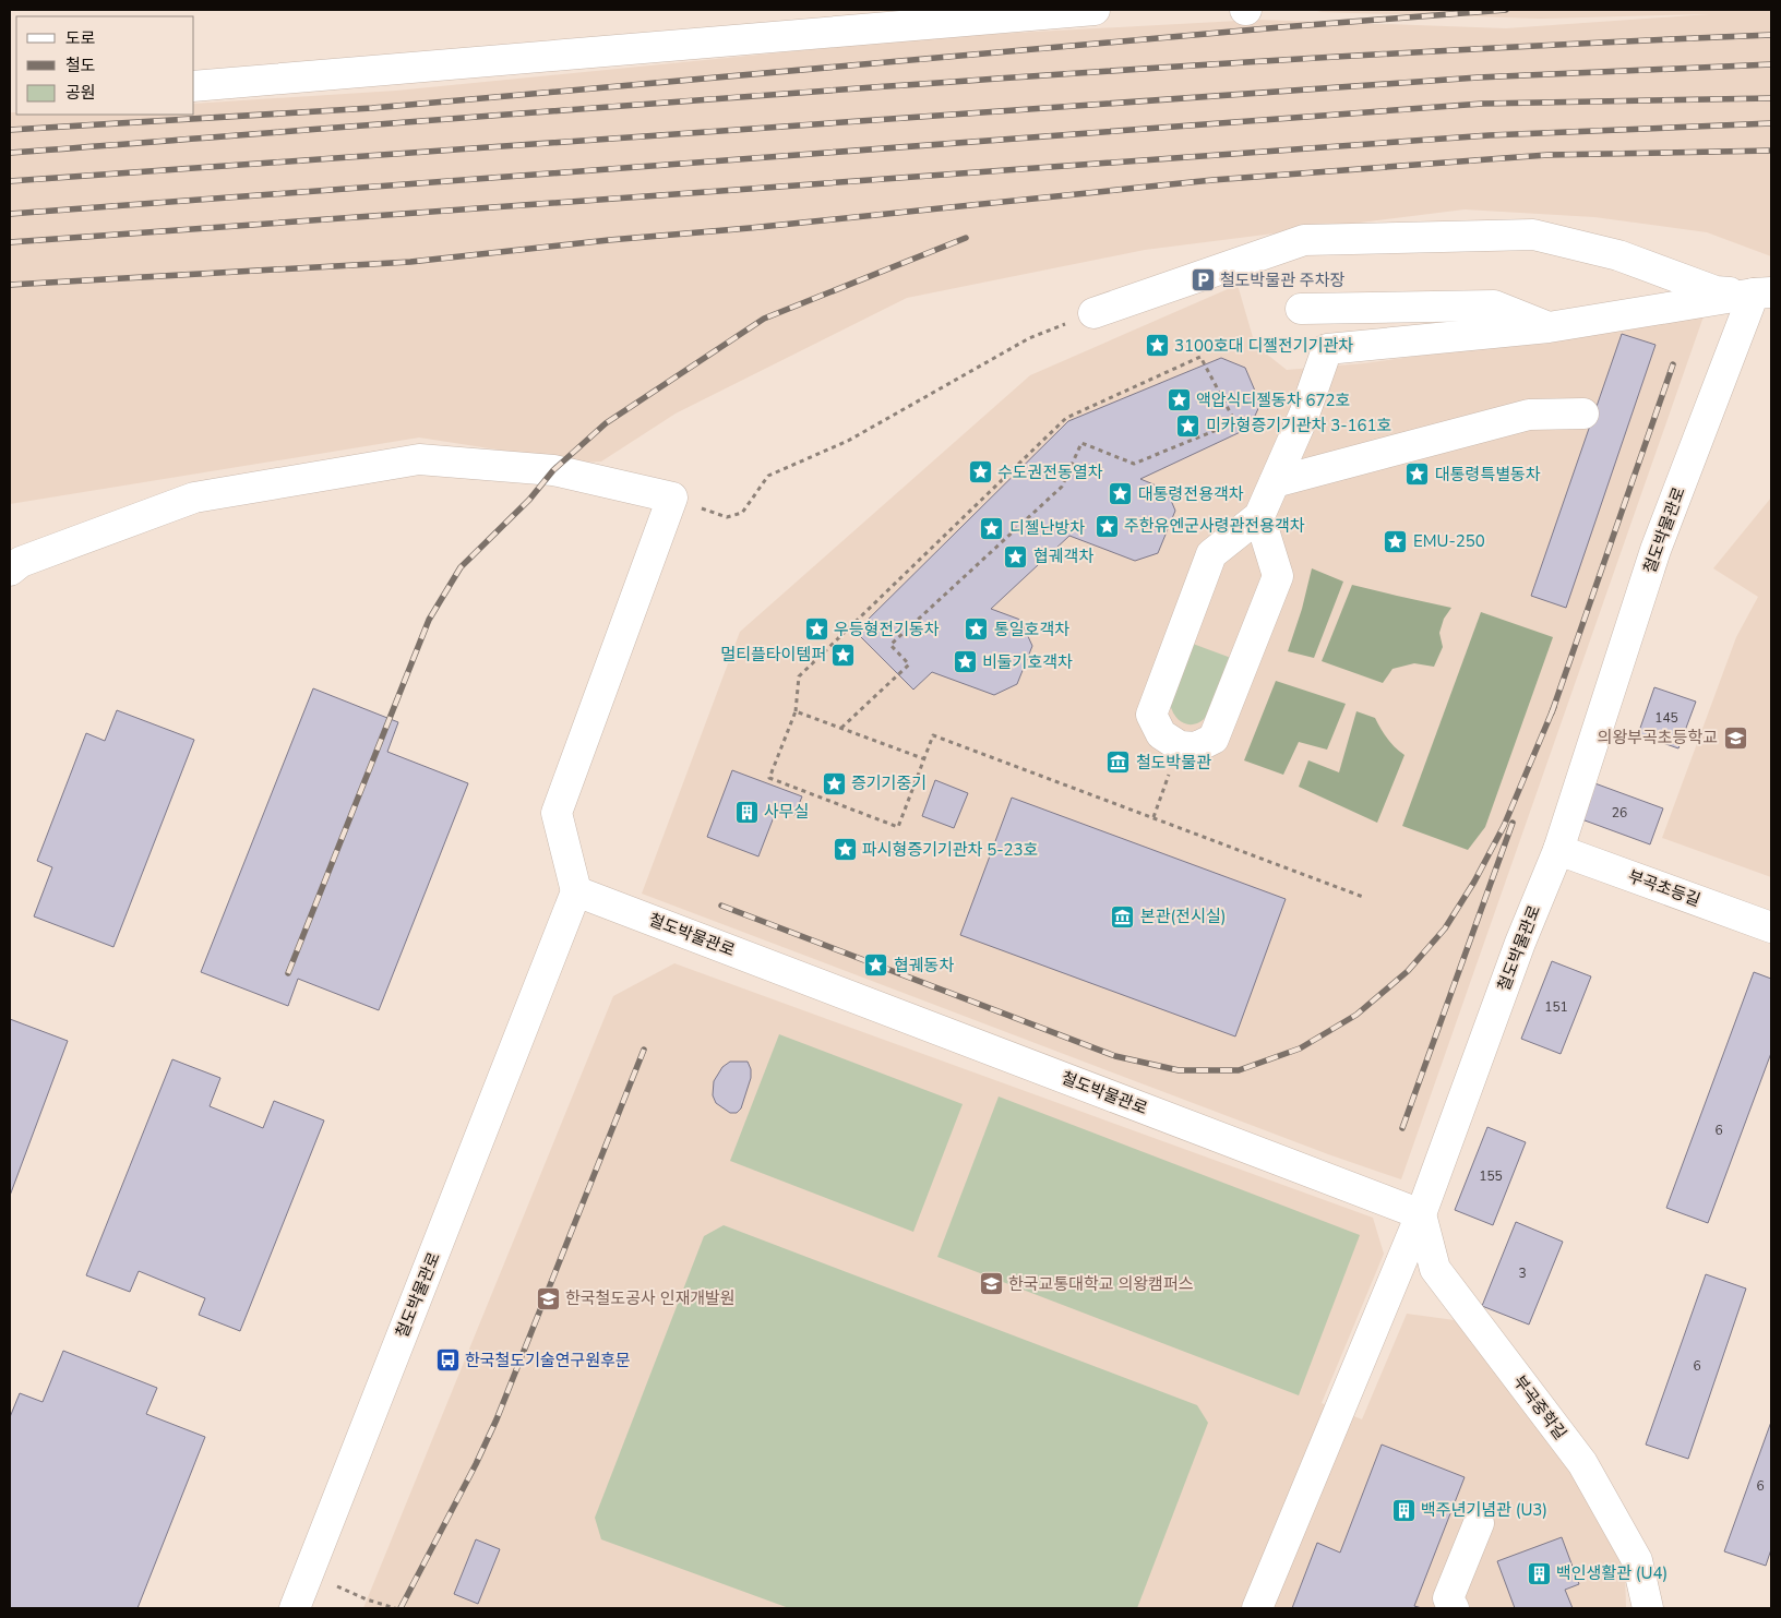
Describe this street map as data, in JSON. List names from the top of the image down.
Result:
{
  "streets": {
    "street": ["철도박물관로", "부곡초등길", "부곡중학길"]
  },
  "crossings": [
    ["철도박물관로", "부곡초등길"],
    ["철도박물관로", "부곡중학길"]
  ],
  "places": {
    "parking": ["철도박물관 주차장"],
    "place": [
      "3100호대 디젤전기기관차",
      "액압식디젤동차 672호",
      "미카형증기기관차 3-161호",
      "수도권전동열차",
      "대통령특별동차",
      "대통령전용객차",
      "주한유엔군사령관전용객차",
      "디젤난방차",
      "EMU-250",
      "협궤객차",
      "우등형전기동차",
      "통일호객차",
      "멀티플타이템퍼",
      "비둘기호객차",
      "증기기중기",
      "파시형증기기관차 5-23호",
      "협궤동차"
    ],
    "school or university": ["의왕부곡초등학교", "한국교통대학교 의왕캠퍼스", "한국철도공사 인재개발원"],
    "museum": ["철도박물관", "본관(전시실)"],
    "building": ["사무실", "백주년기념관 (U3)", "백인생활관 (U4)"],
    "bus stop": ["한국철도기술연구원후문"]
  },
  "house_numbers": [
    "145",
    "26",
    "151",
    "6",
    "155",
    "3",
    "6",
    "6"
  ],
  "legend": ["도로", "철도", "공원"]
}
